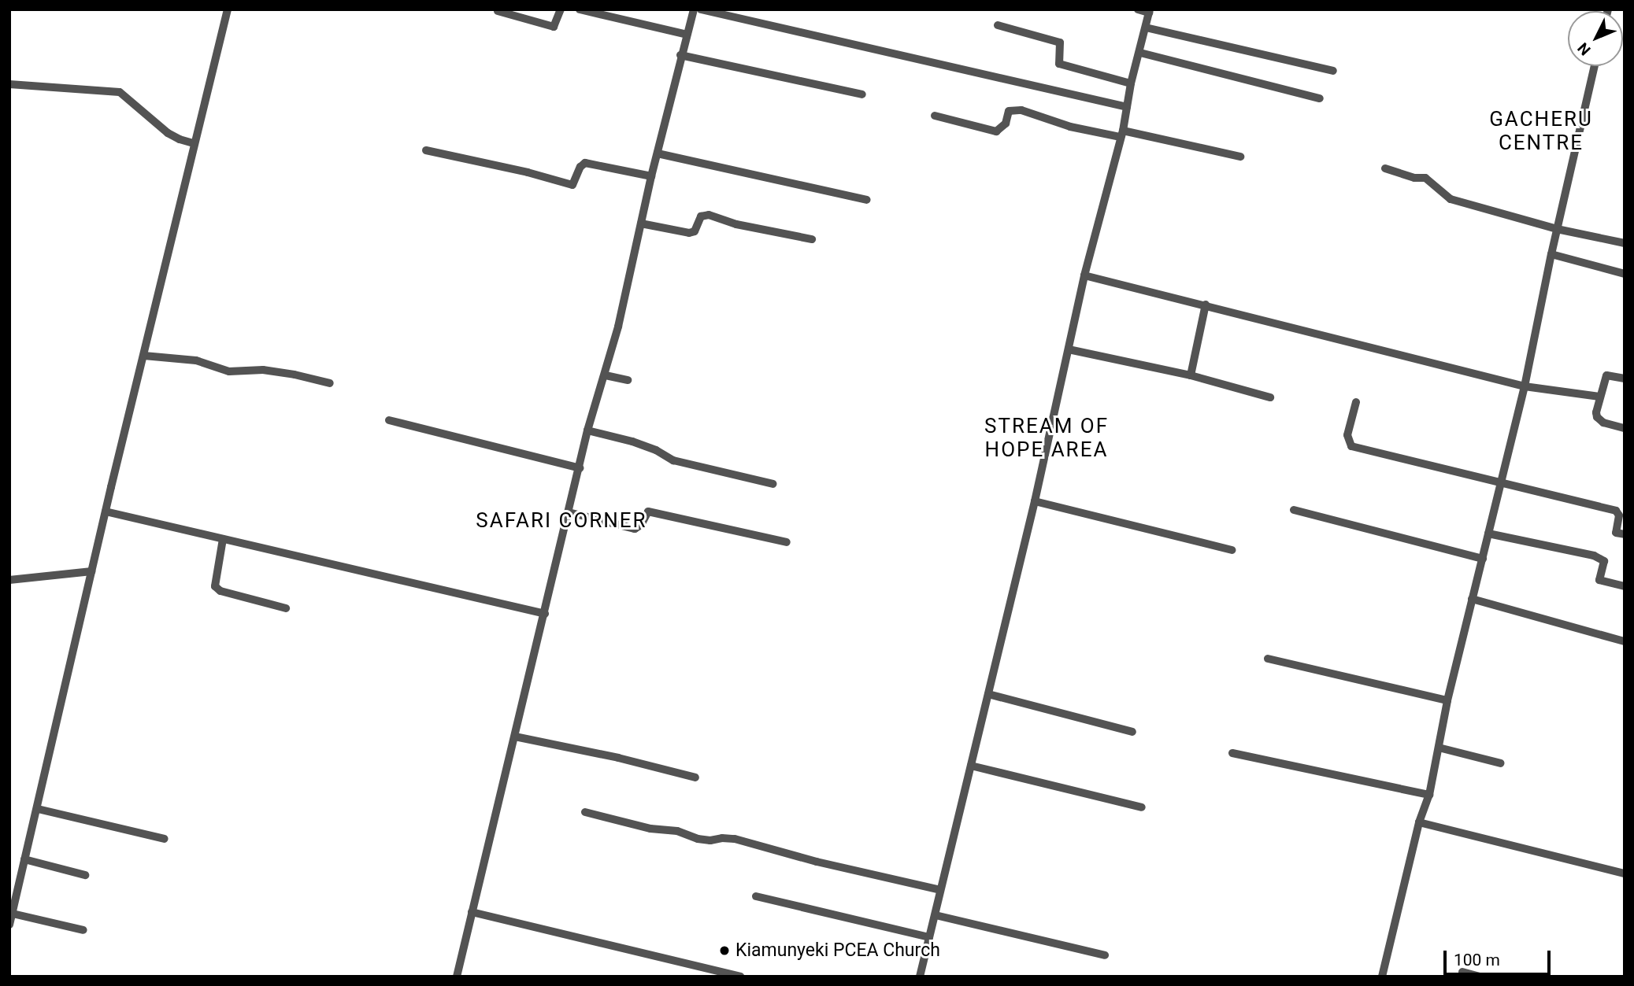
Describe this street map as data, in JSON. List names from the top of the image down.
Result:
{
  "districts": ["GACHERU CENTRE", "STREAM OF HOPE AREA", "SAFARI CORNER"],
  "places": ["Kiamunyeki PCEA Church"],
  "scale_bar": "100 m",
  "north": "bottom left"
}
